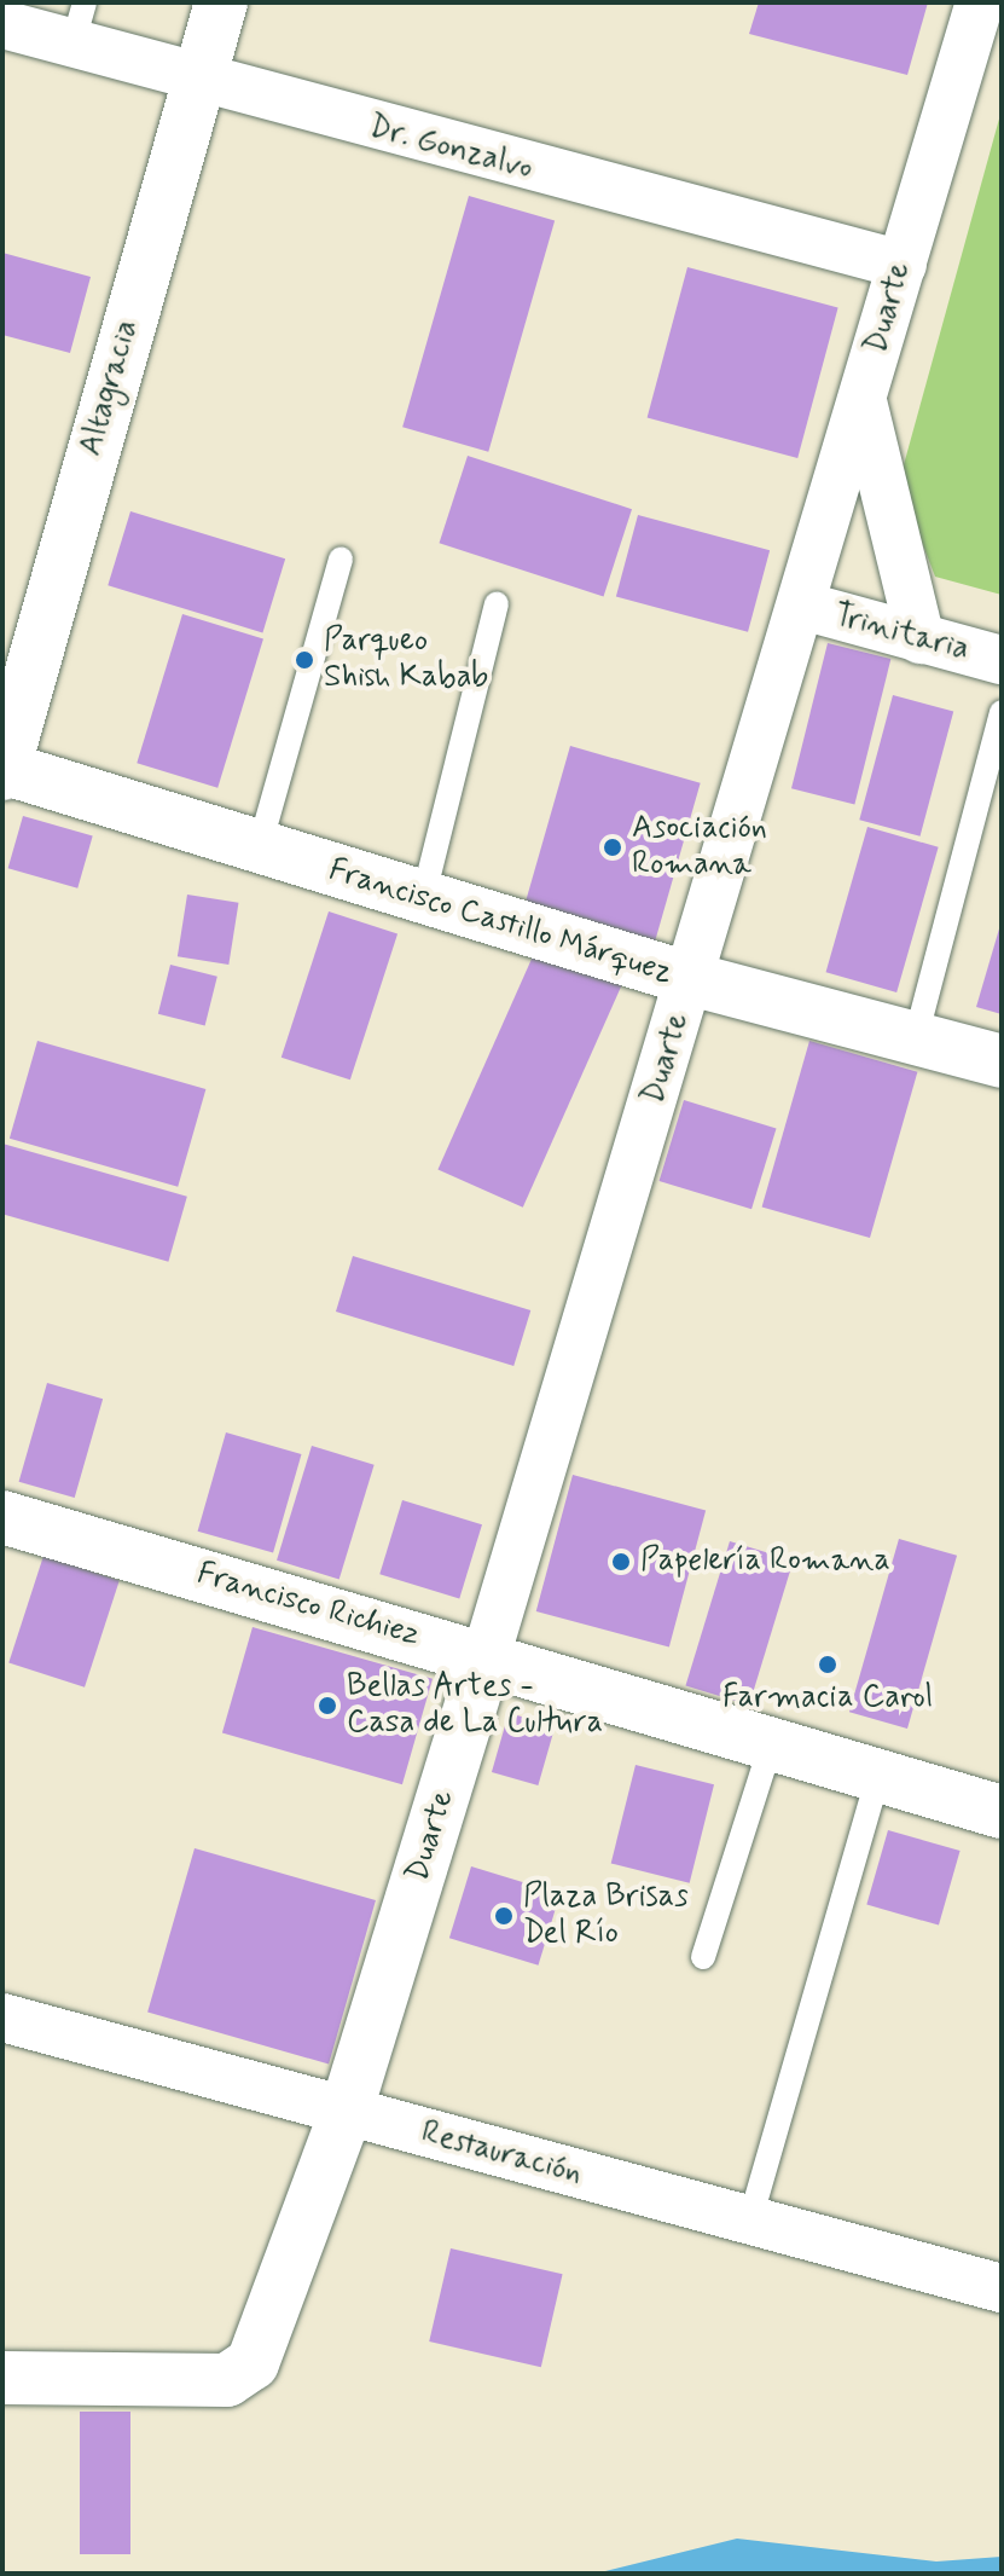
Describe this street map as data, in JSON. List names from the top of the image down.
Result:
{
  "streets": {
    "main road": [
      "Duarte",
      "Altagracia",
      "Francisco Castillo Márquez",
      "Francisco Richiez"
    ],
    "street": ["Dr. Gonzalvo", "Trinitaria", "Restauración"]
  },
  "crossings": [
    ["Dr. Gonzalvo", "Duarte"],
    ["Dr. Gonzalvo", "Altagracia"],
    ["Duarte", "Trinitaria"],
    ["Duarte", "Francisco Castillo Márquez"],
    ["Duarte", "Francisco Richiez"],
    ["Duarte", "Restauración"],
    ["Altagracia", "Francisco Castillo Márquez"]
  ],
  "places": [
    "Parqueo Shish Kabab",
    "Asociación Romana",
    "Papelería Romana",
    "Farmacia Carol",
    "Bellas Artes - Casa de La Cultura",
    "Plaza Brisas Del Río"
  ]
}
